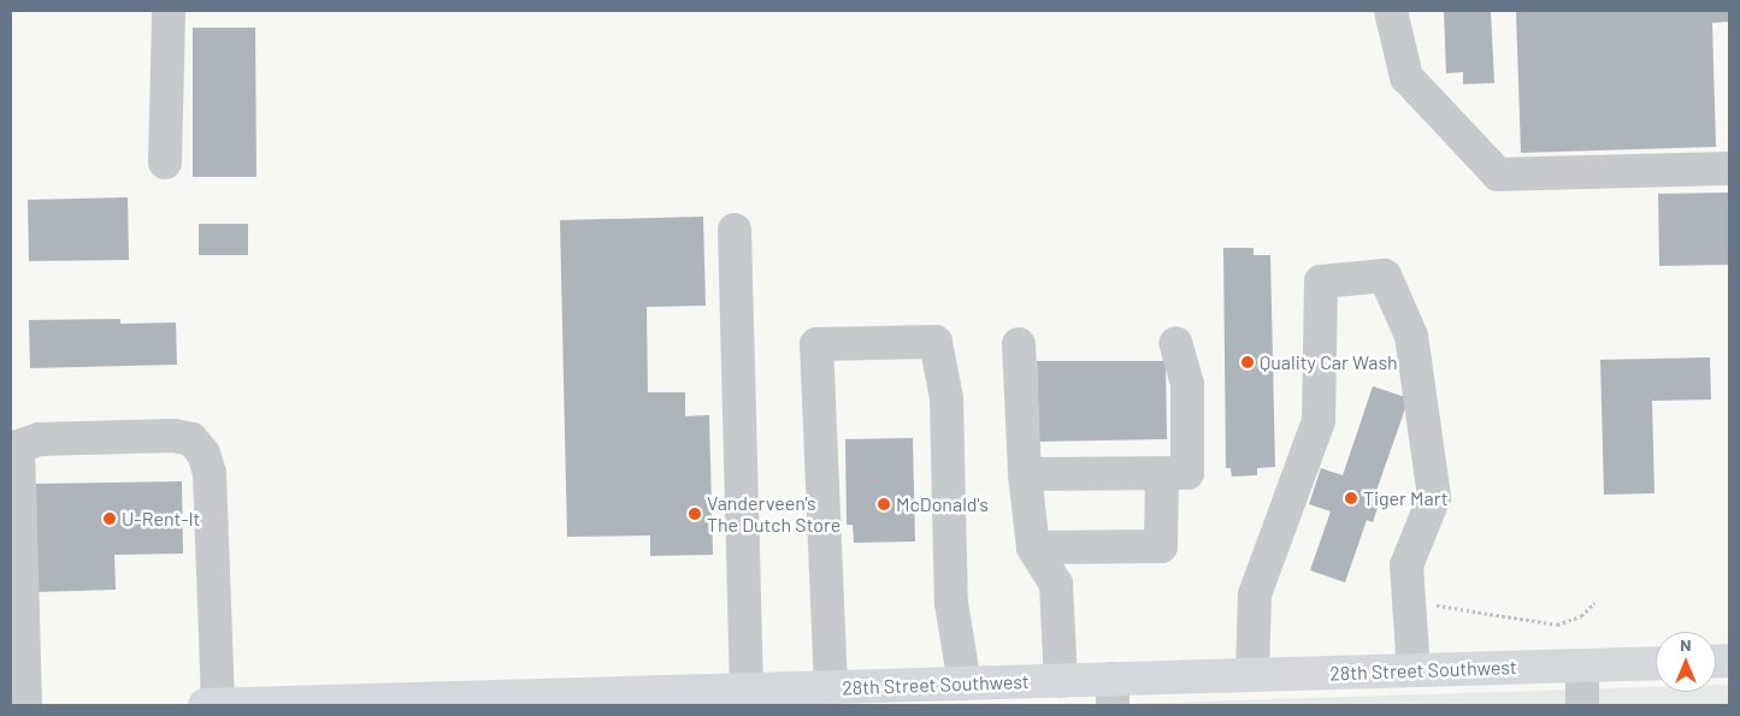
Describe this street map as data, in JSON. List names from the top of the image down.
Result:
{
  "streets": {
    "main road": ["28th Street Southwest"]
  },
  "places": [
    "Quality Car Wash",
    "Tiger Mart",
    "McDonald's",
    "Vanderveen's The Dutch Store",
    "U-Rent-It"
  ],
  "north": "top"
}
